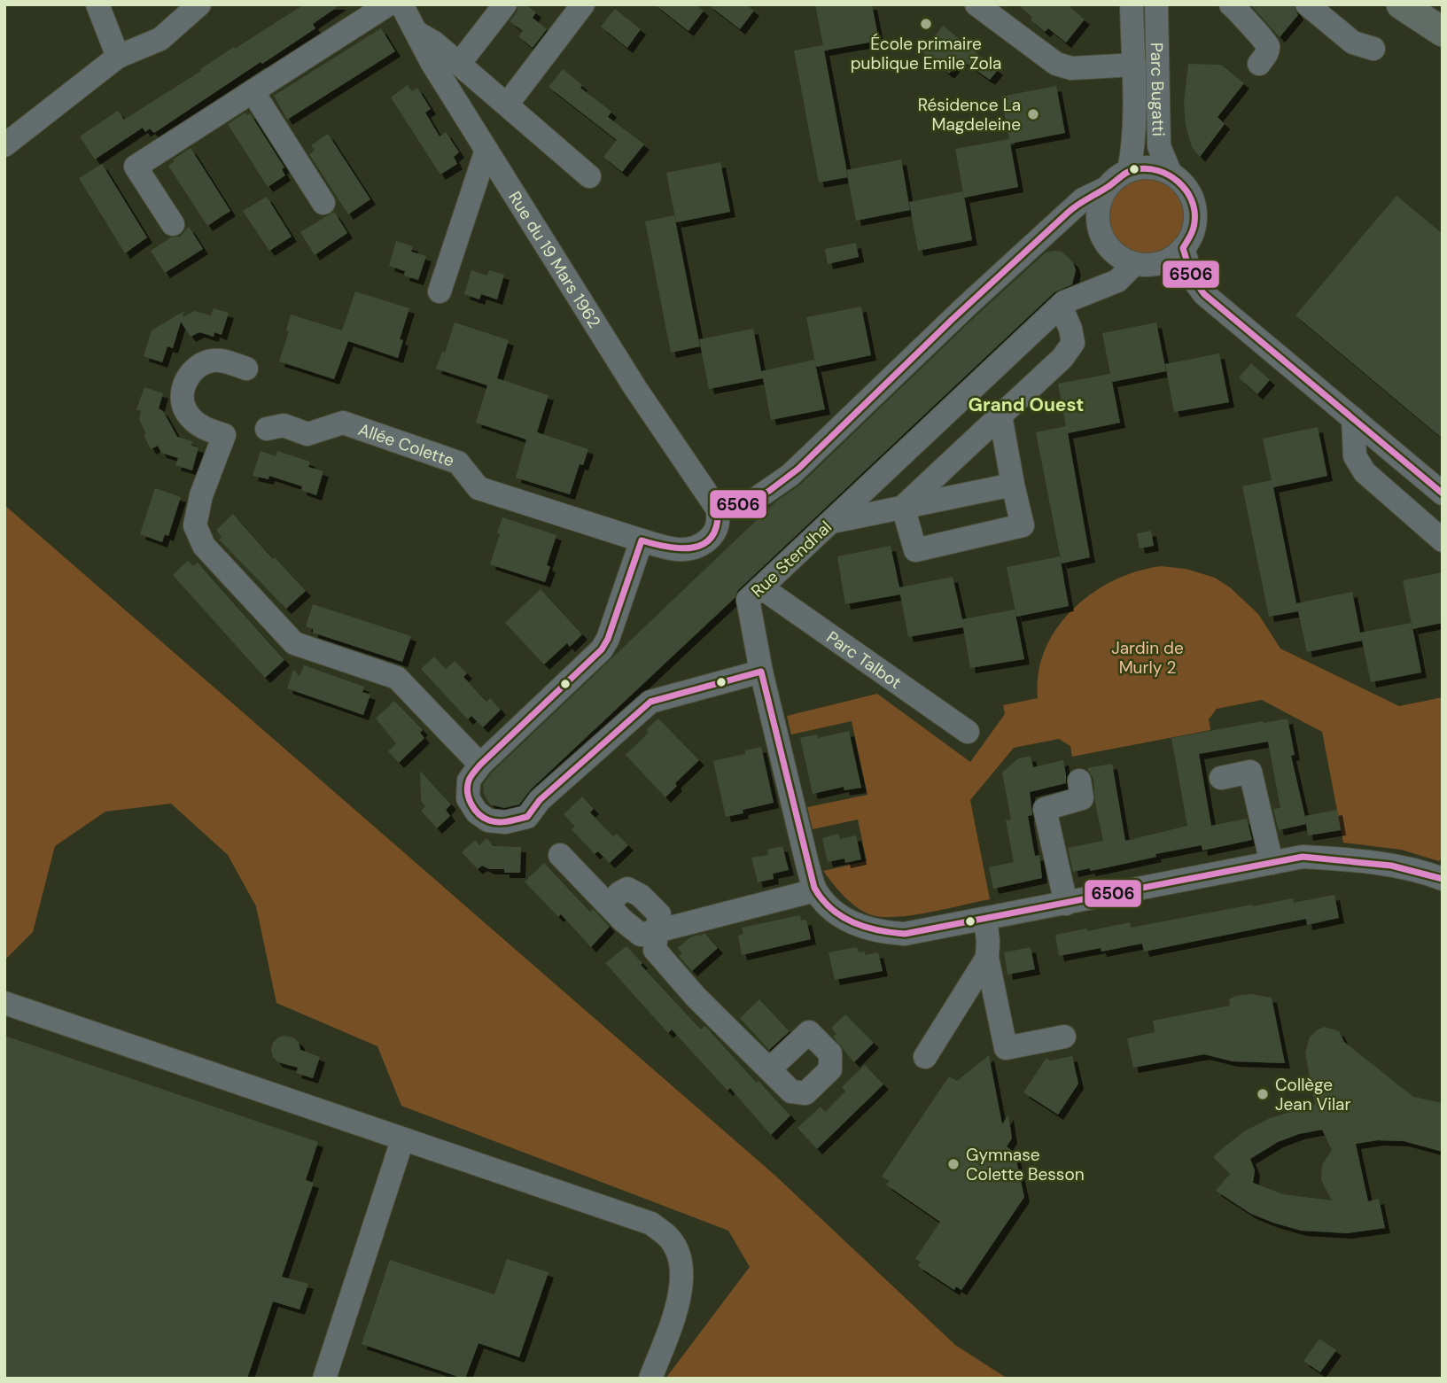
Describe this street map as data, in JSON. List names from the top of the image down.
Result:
{
  "streets": {
    "street": [
      "Parc Bugatti",
      "Rue du 19 Mars 1962",
      "Allée Colette",
      "Rue Stendhal",
      "Parc Talbot"
    ]
  },
  "crossings": [
    ["Parc Bugatti", "Rue Stendhal"],
    ["Rue Stendhal", "Parc Talbot"]
  ],
  "districts": ["Grand Ouest"],
  "parks": ["Jardin de Murly 2"],
  "places": [
    "École primaire publique Emile Zola",
    "Résidence La Magdeleine",
    "Collège Jean Vilar",
    "Gymnase Colette Besson"
  ],
  "lines": ["transit line 6506"]
}
